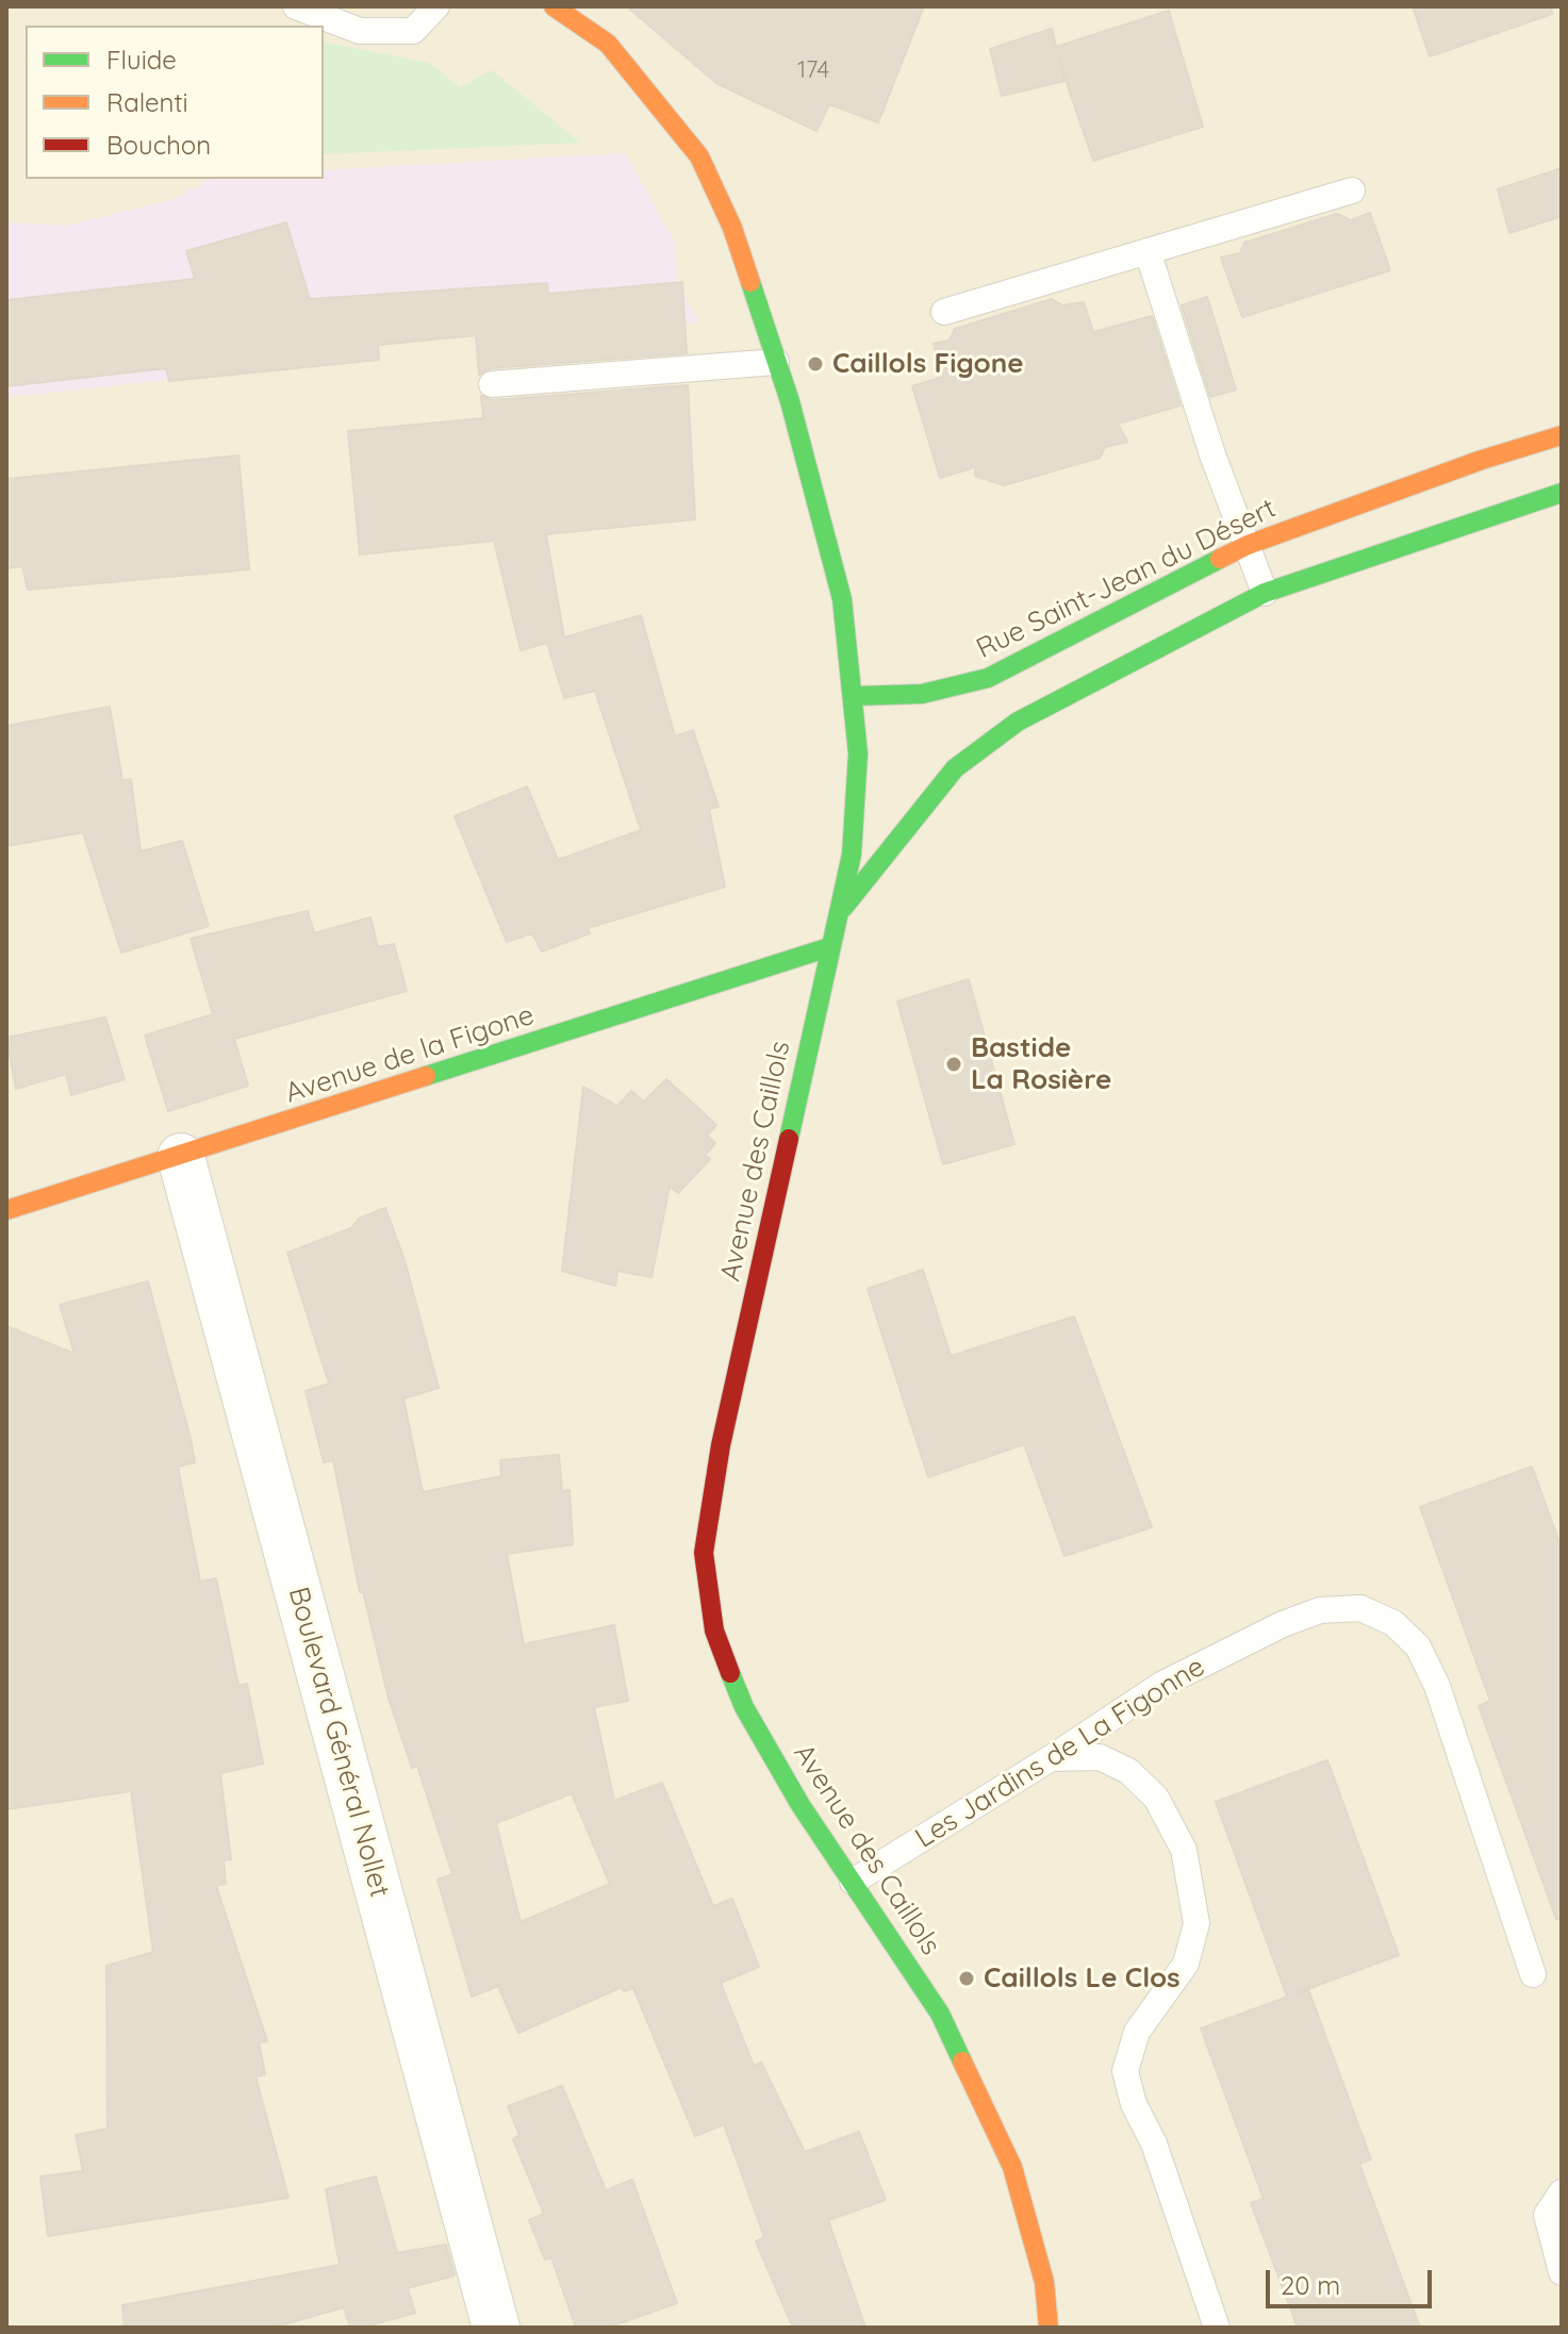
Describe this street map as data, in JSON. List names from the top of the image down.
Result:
{
  "streets": {
    "street": [
      "Rue Saint-Jean du Désert",
      "Avenue de la Figone",
      "Avenue des Caillols",
      "Boulevard Général Nollet"
    ],
    "lane": ["Les Jardins de La Figonne"]
  },
  "crossings": [
    ["Rue Saint-Jean du Désert", "Avenue des Caillols"],
    ["Avenue de la Figone", "Avenue des Caillols"],
    ["Avenue de la Figone", "Boulevard Général Nollet"],
    ["Avenue des Caillols", "Les Jardins de La Figonne"]
  ],
  "places": ["Caillols Figone", "Bastide La Rosière", "Caillols Le Clos"],
  "house_numbers": ["174"],
  "legend": ["Fluide", "Ralenti", "Bouchon"],
  "scale_bar": "20 m"
}
